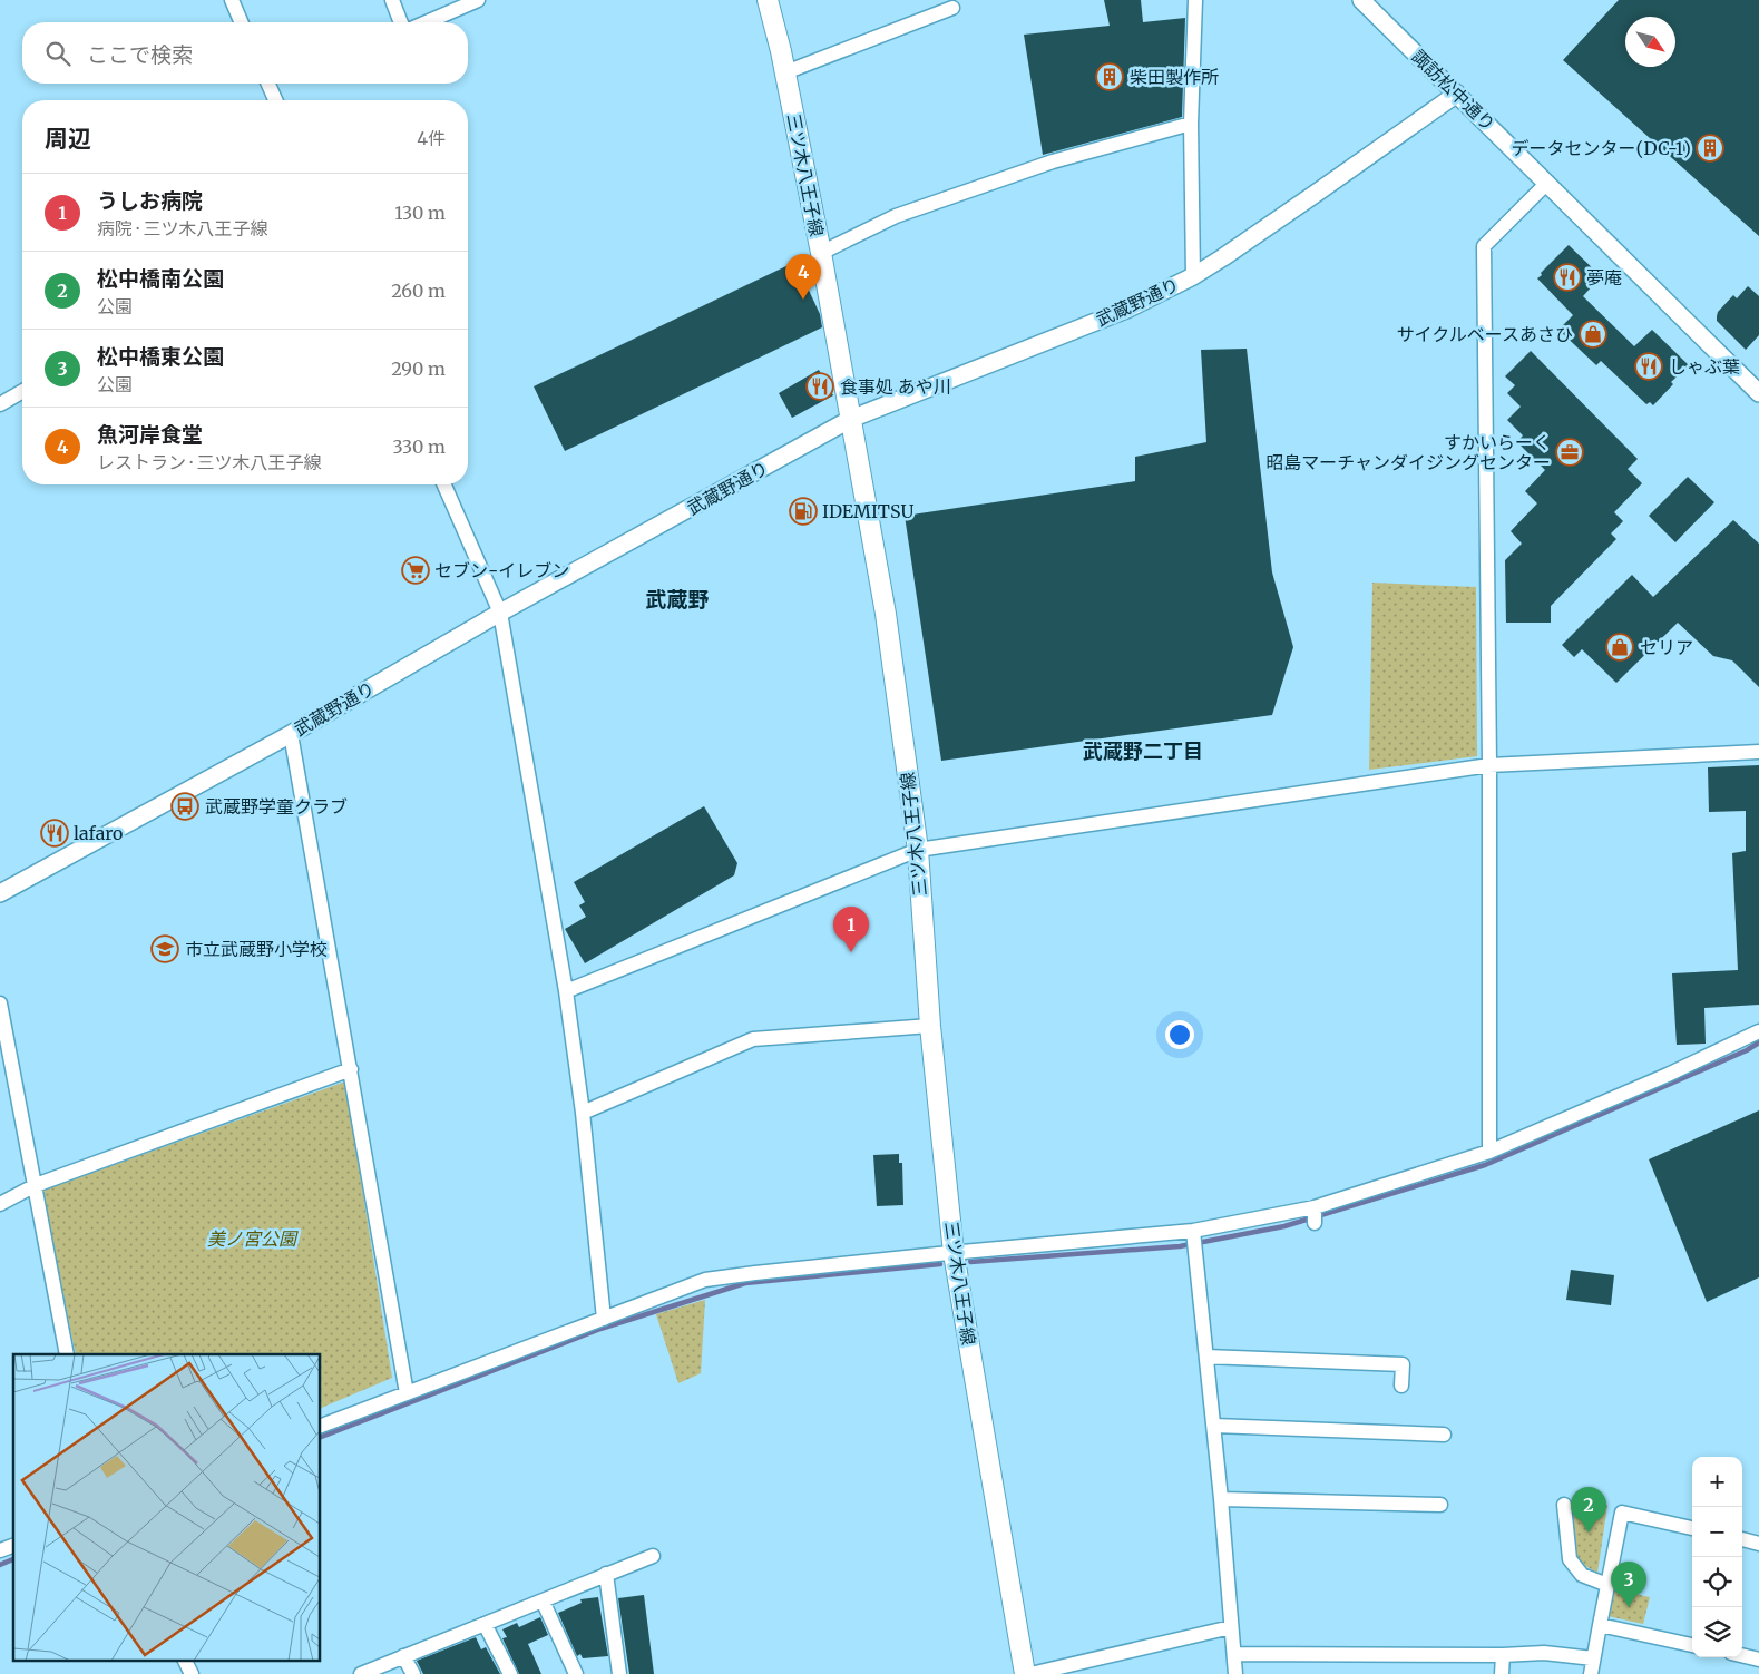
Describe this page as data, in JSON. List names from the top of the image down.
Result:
{
  "streets": {
    "main road": ["三ツ木八王子線"],
    "street": ["諏訪松中通り", "武蔵野通り"]
  },
  "crossings": [
    ["諏訪松中通り", "武蔵野通り"],
    ["三ツ木八王子線", "武蔵野通り"]
  ],
  "districts": ["武蔵野", "武蔵野二丁目"],
  "parks": ["美ノ宮公園"],
  "places": {
    "building": ["柴田製作所", "データセンター(DC-1)"],
    "restaurant": [
      "夢庵",
      "しゃぶ葉",
      "食事処 あや川",
      "lafaro"
    ],
    "shop": ["サイクルベースあさひ", "セリア"],
    "office": ["すかいらーく 昭島マーチャンダイジングセンター"],
    "fuel station": ["IDEMITSU"],
    "supermarket": ["セブン-イレブン"],
    "bus stop": ["武蔵野学童クラブ"],
    "school or university": ["市立武蔵野小学校"]
  },
  "north": "bottom right",
  "page": {
    "search": "ここで検索",
    "heading": ["周辺", "4件"],
    "list": [
      {
        "mark": "1",
        "name": "うしお病院",
        "note": "病院 · 三ツ木八王子線",
        "value": "130 m"
      },
      {
        "mark": "2",
        "name": "松中橋南公園",
        "note": "公園",
        "value": "260 m"
      },
      {
        "mark": "3",
        "name": "松中橋東公園",
        "note": "公園",
        "value": "290 m"
      },
      {
        "mark": "4",
        "name": "魚河岸食堂",
        "note": "レストラン · 三ツ木八王子線",
        "value": "330 m"
      }
    ],
    "pins": [
      "4",
      "1",
      "2",
      "3"
    ],
    "map_buttons": ["+", "−"]
  }
}
